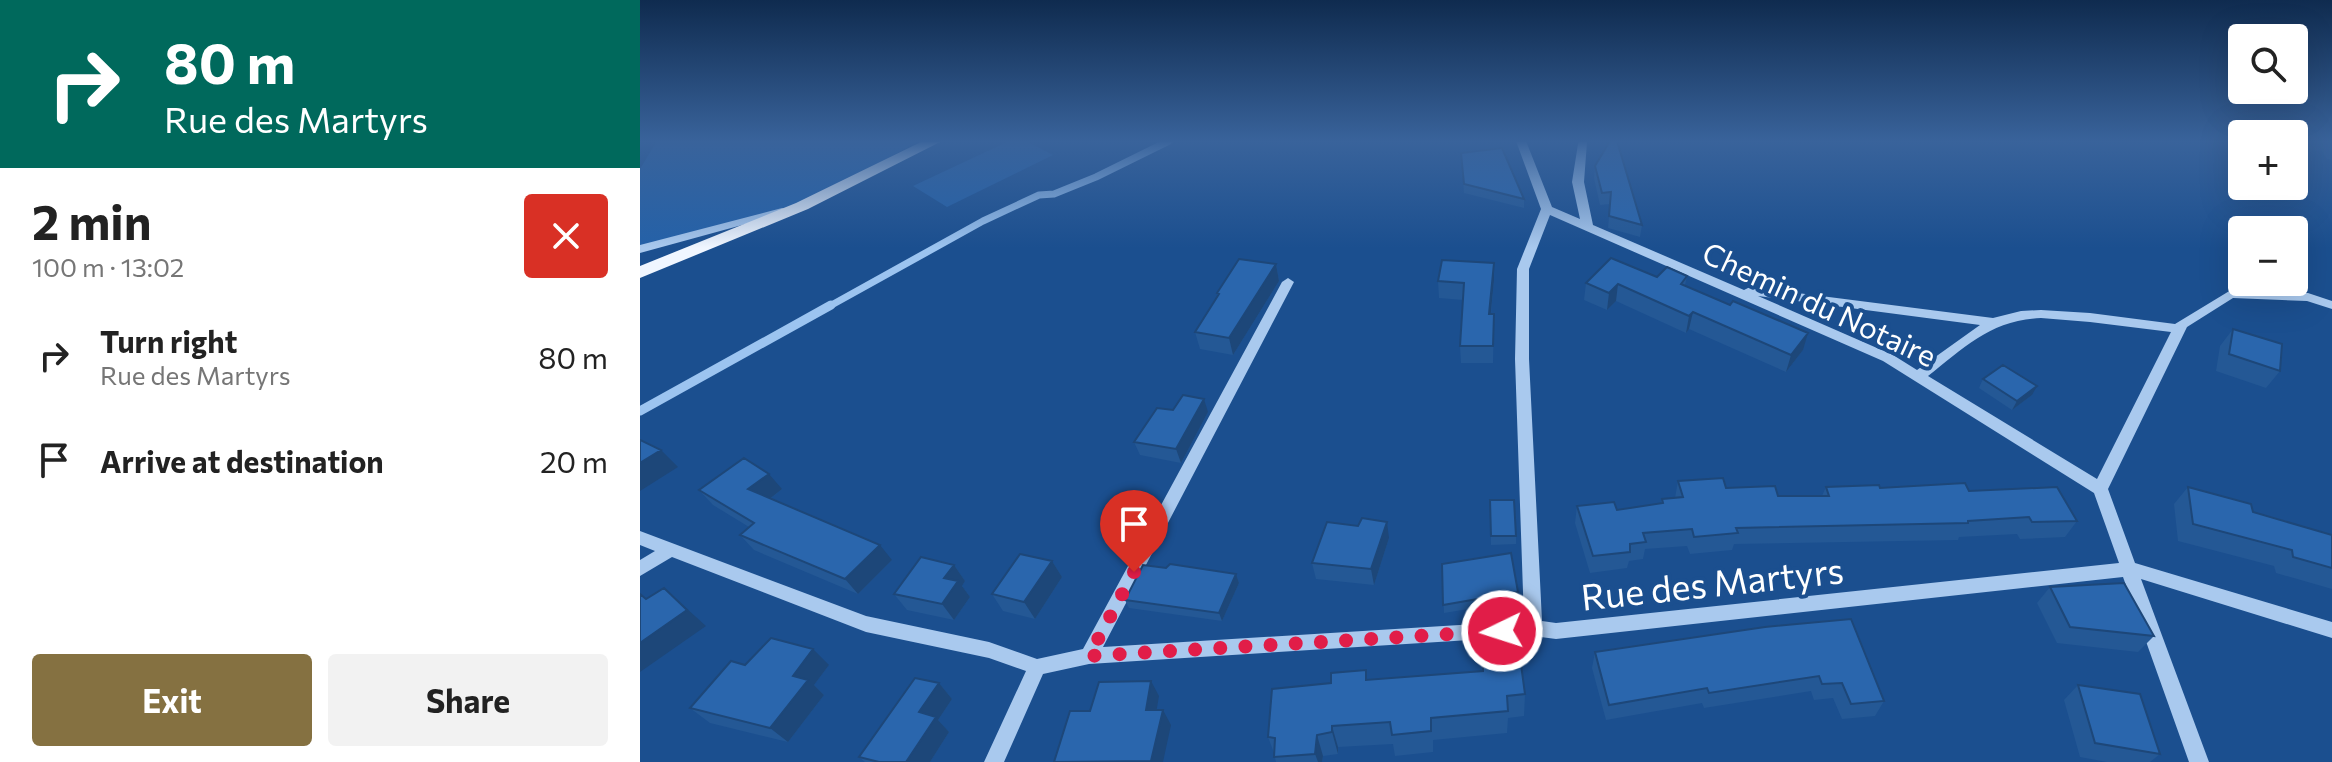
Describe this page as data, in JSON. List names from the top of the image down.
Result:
{
  "streets": {
    "street": ["Chemin du Notaire", "Rue des Martyrs"]
  },
  "page": {
    "turn": ["80 m", "Rue des Martyrs"],
    "map_buttons": ["+", "−"],
    "heading": ["2 min", "100 m · 13:02"],
    "list": [
      {
        "name": "Turn right",
        "note": "Rue des Martyrs",
        "value": "80 m"
      },
      {
        "name": "Arrive at destination",
        "value": "20 m"
      }
    ],
    "buttons": ["Exit", "Share"]
  }
}
